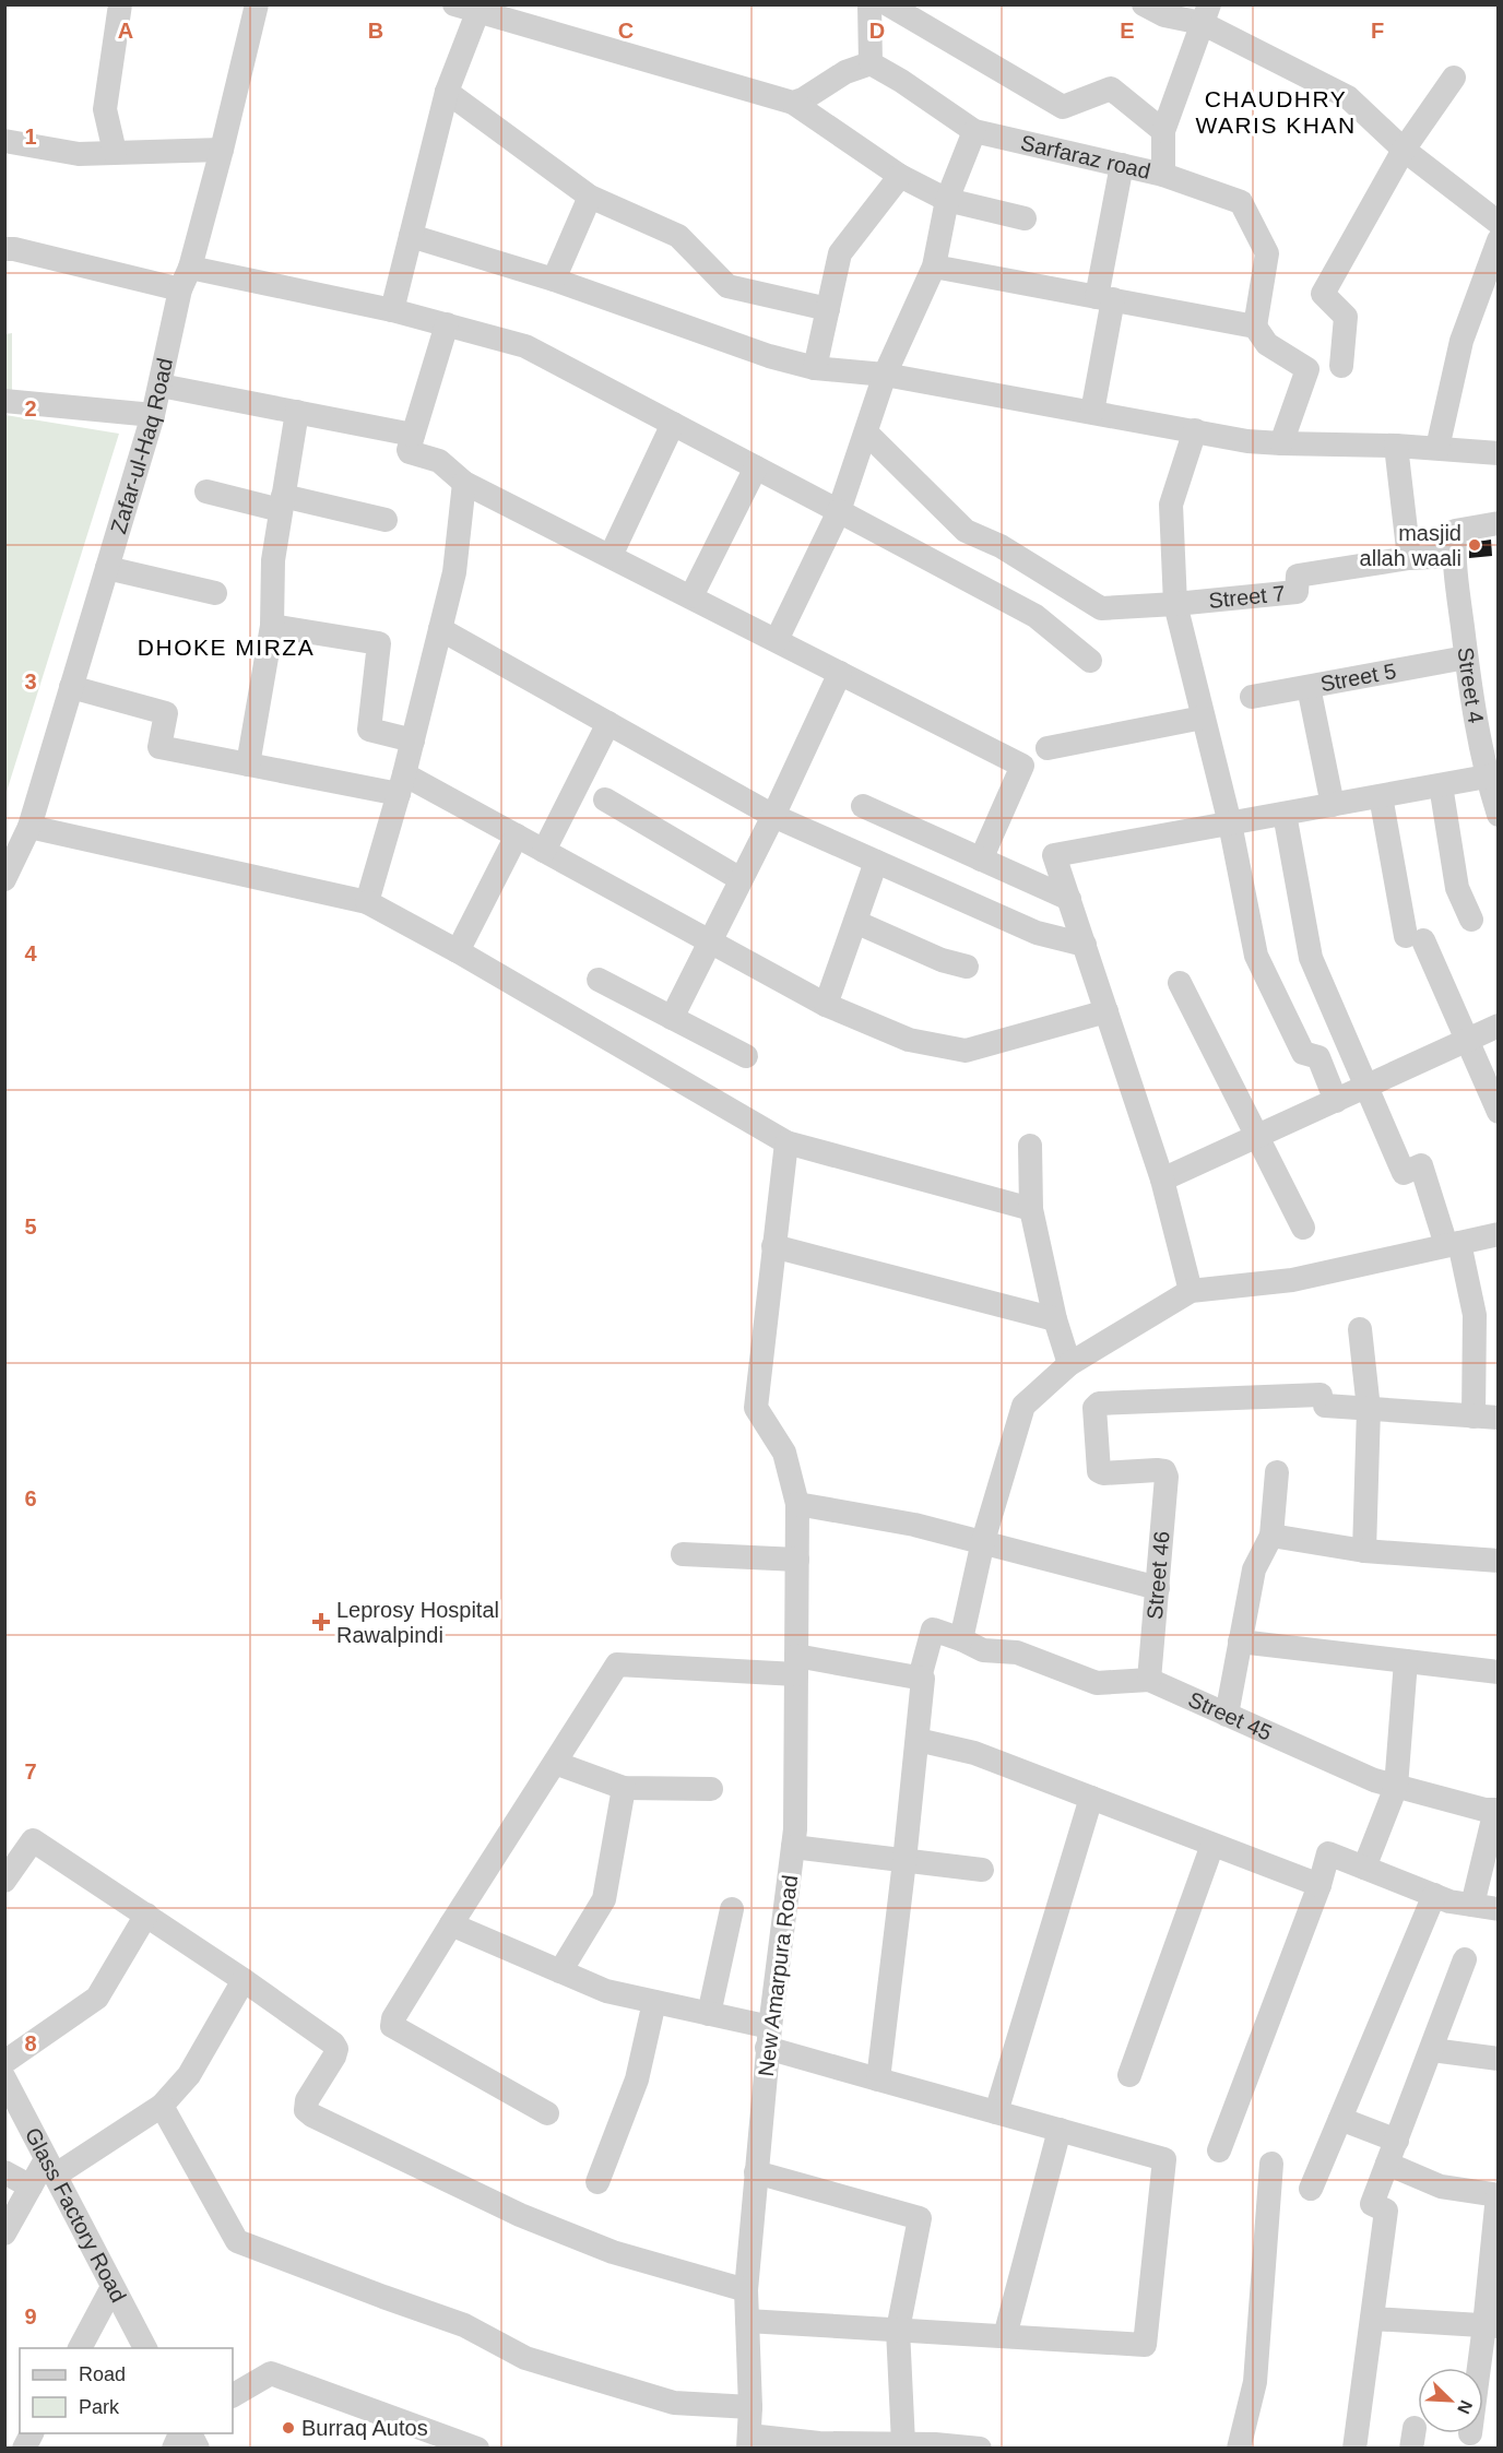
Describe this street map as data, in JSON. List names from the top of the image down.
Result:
{
  "streets": {
    "street": [
      "Sarfaraz road",
      "Zafar-ul-Haq Road",
      "Street 7",
      "Street 5",
      "Street 4",
      "Street 46",
      "Street 45",
      "New Amarpura Road",
      "Glass Factory Road"
    ]
  },
  "crossings": [
    ["Street 7", "Street 4"],
    ["Street 5", "Street 4"],
    ["Street 46", "Street 45"]
  ],
  "districts": ["CHAUDHRY WARIS KHAN", "DHOKE MIRZA"],
  "places": {
    "other": ["masjid allah waali", "Burraq Autos"],
    "health": ["Leprosy Hospital Rawalpindi"]
  },
  "legend": ["Road", "Park"],
  "north": "bottom right",
  "grid": {
    "columns": [
      "A",
      "B",
      "C",
      "D",
      "E",
      "F"
    ],
    "rows": [
      "1",
      "2",
      "3",
      "4",
      "5",
      "6",
      "7",
      "8",
      "9"
    ]
  }
}
